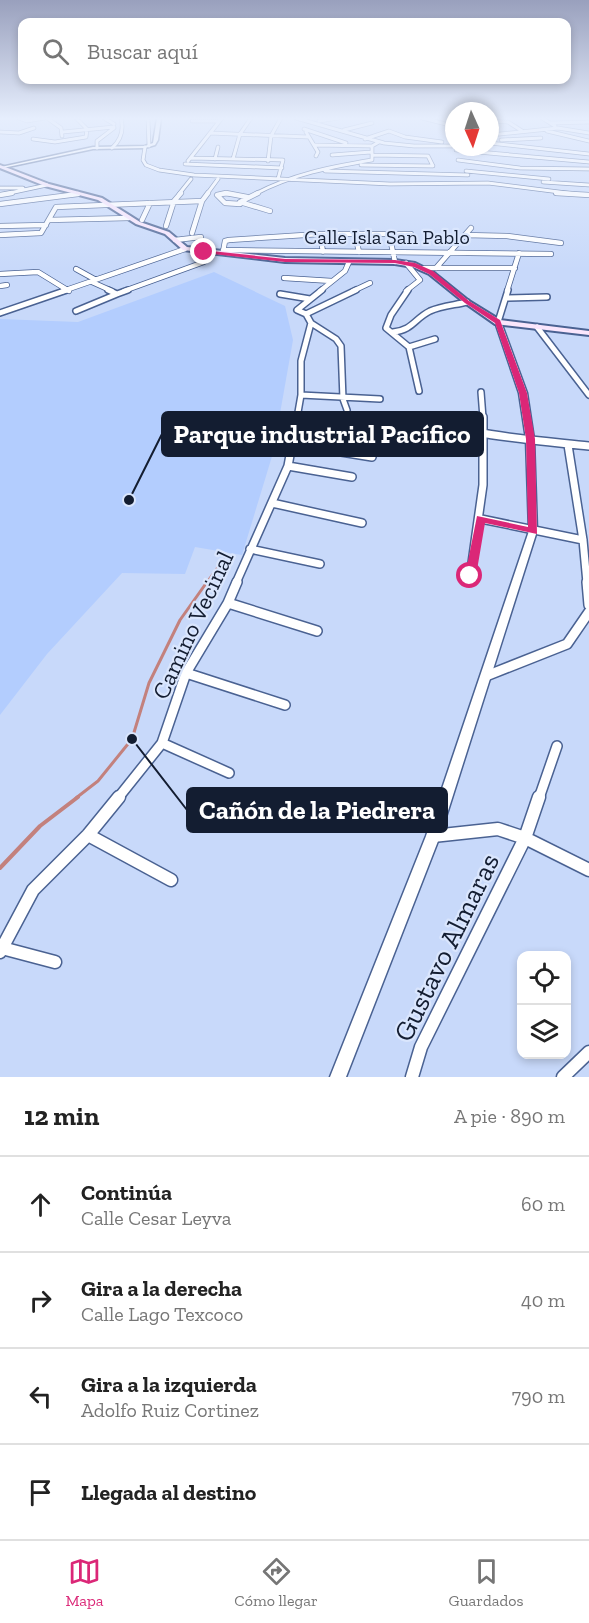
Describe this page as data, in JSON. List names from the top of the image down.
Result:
{
  "streets": {
    "street": ["Calle Isla San Pablo", "Camino Vecinal", "Gustavo Almaras"]
  },
  "places": ["Parque industrial Pacífico", "Cañón de la Piedrera"],
  "north": "bottom",
  "page": {
    "search": "Buscar aquí",
    "heading": ["12 min", "A pie · 890 m"],
    "list": [
      ["Continúa", "Calle Cesar Leyva", "60 m"],
      ["Gira a la derecha", "Calle Lago Texcoco", "40 m"],
      ["Gira a la izquierda", "Adolfo Ruiz Cortinez", "790 m"],
      "Llegada al destino"
    ],
    "nav": ["Mapa", "Cómo llegar", "Guardados"]
  }
}
